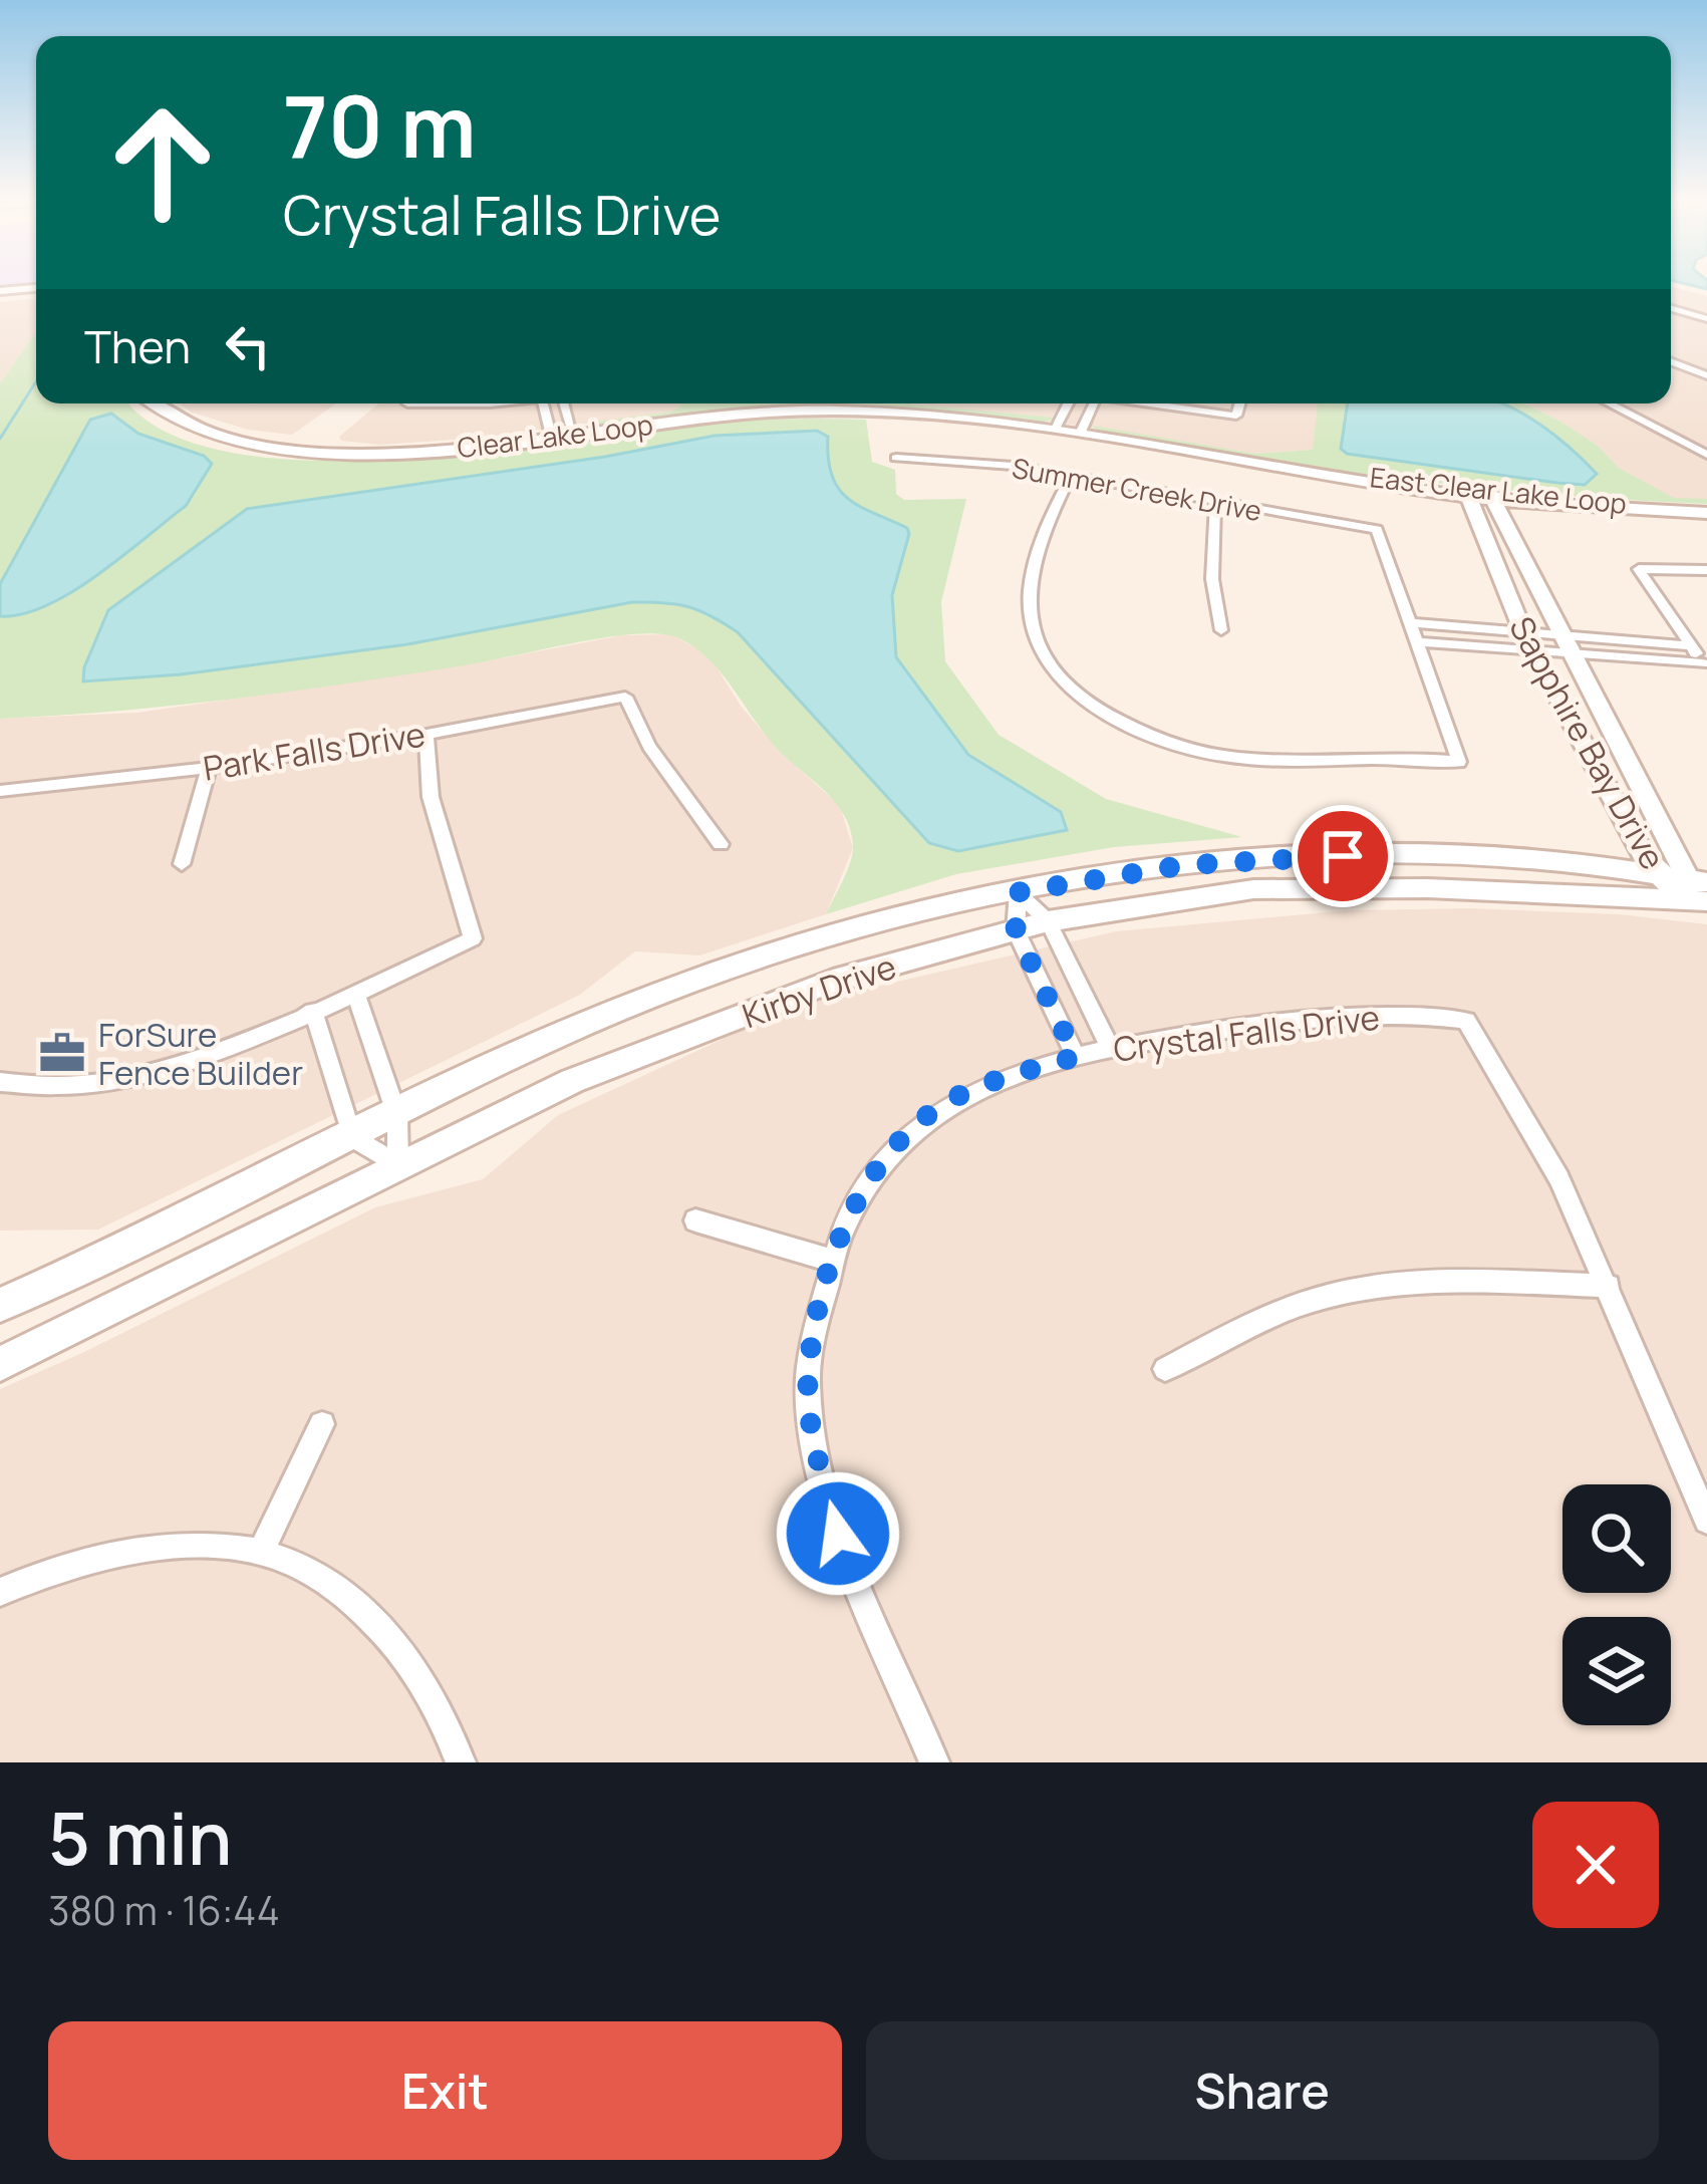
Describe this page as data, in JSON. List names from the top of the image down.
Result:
{
  "streets": {
    "street": [
      "Clear Lake Loop",
      "Summer Creek Drive",
      "East Clear Lake Loop",
      "Sapphire Bay Drive",
      "Park Falls Drive",
      "Kirby Drive",
      "Crystal Falls Drive"
    ]
  },
  "crossings": [
    ["Clear Lake Loop", "East Clear Lake Loop"],
    ["East Clear Lake Loop", "Sapphire Bay Drive"],
    ["Sapphire Bay Drive", "Kirby Drive"]
  ],
  "places": {
    "office": ["ForSure Fence Builder"]
  },
  "page": {
    "turn": ["70 m", "Crystal Falls Drive"],
    "then": "Then",
    "heading": ["5 min", "380 m · 16:44"],
    "buttons": ["Exit", "Share"]
  }
}
